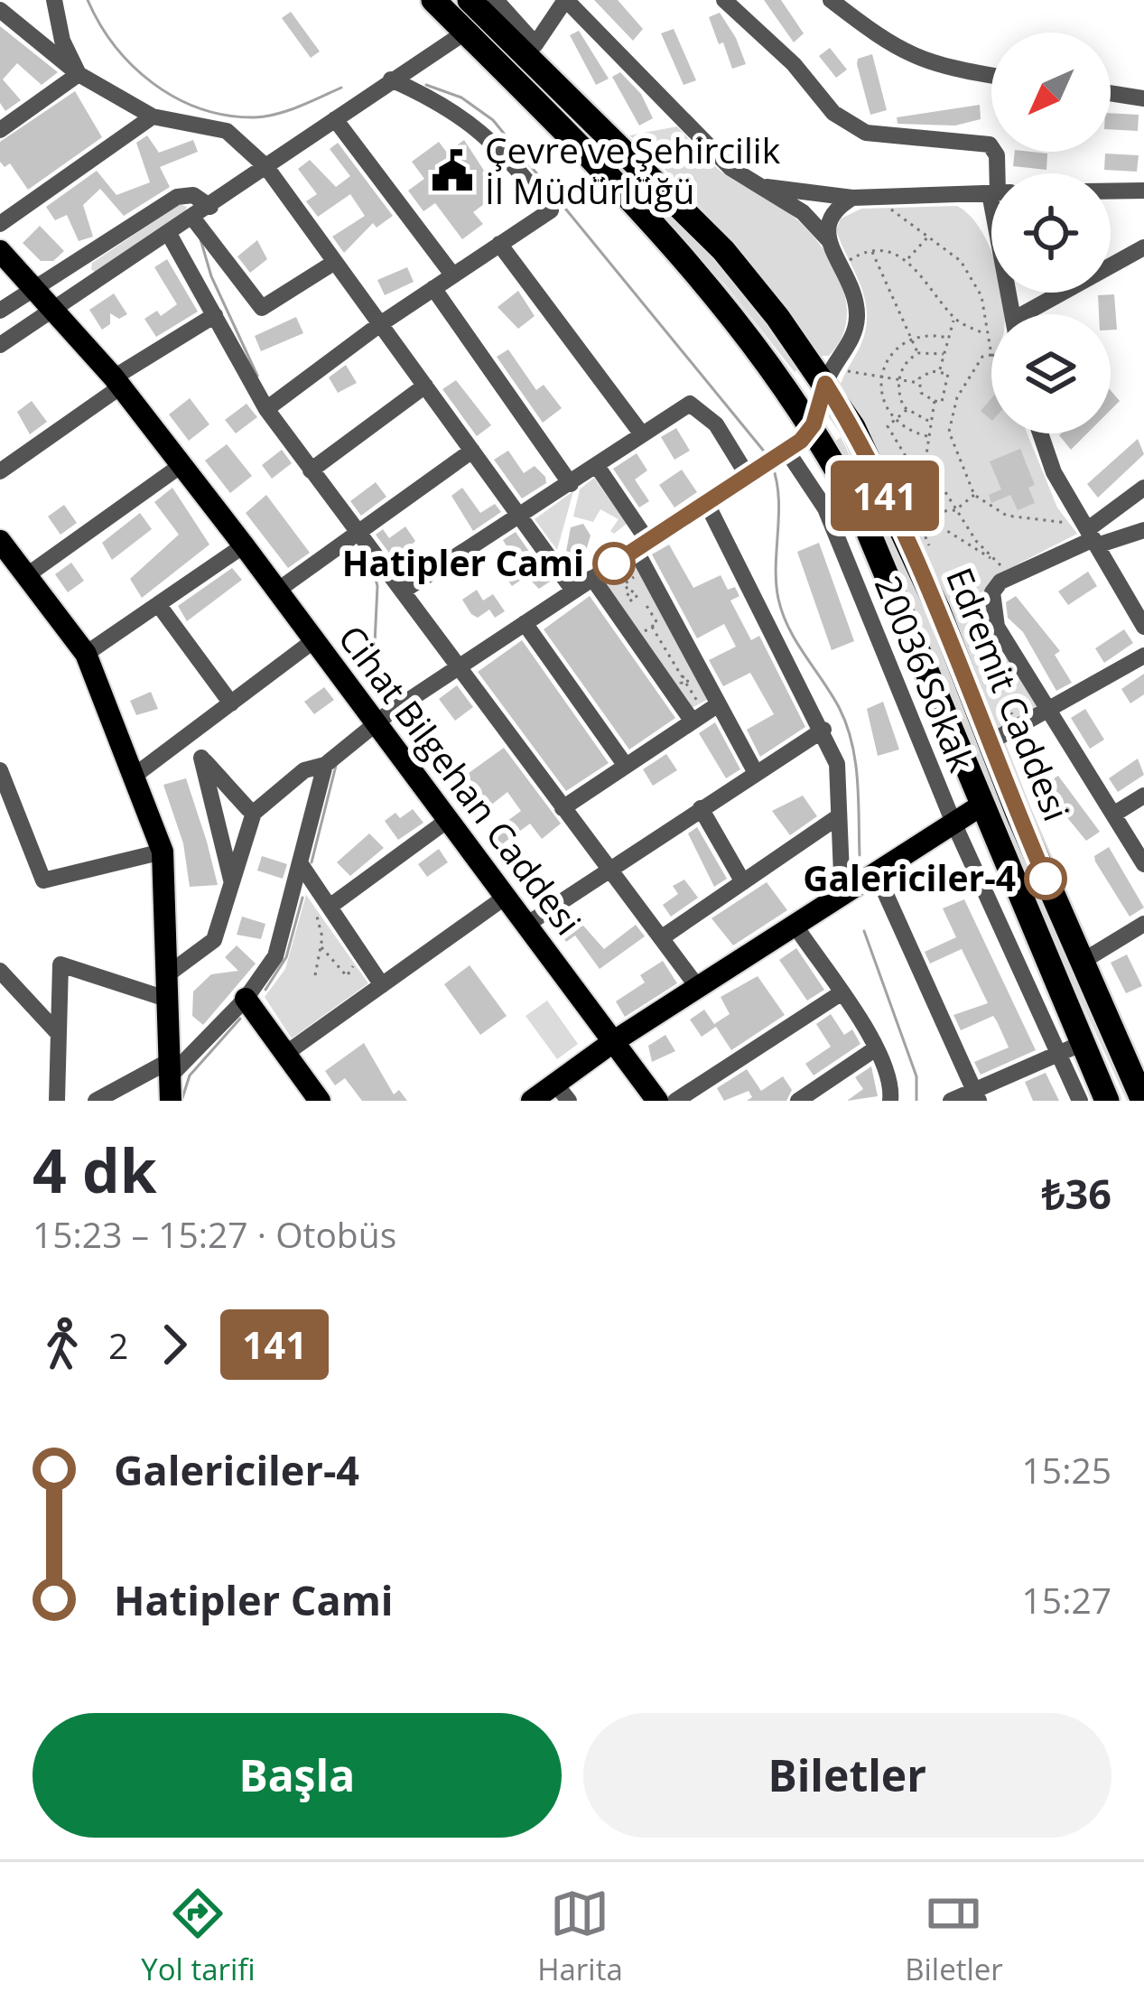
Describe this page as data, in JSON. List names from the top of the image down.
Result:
{
  "streets": {
    "highway": ["Edremit Caddesi"],
    "main road": ["Cihat Bilgehan Caddesi"],
    "street": ["20036 Sokak"]
  },
  "crossings": [
    ["20036 Sokak", "Edremit Caddesi"]
  ],
  "places": {
    "public building": ["Çevre ve Şehircilik İl Müdürlüğü"],
    "other": ["Hatipler Cami", "Galericiler-4"]
  },
  "lines": ["bus line 141"],
  "north": "bottom left",
  "page": {
    "on_map": "141",
    "heading": ["4 dk", "15:23 – 15:27 · Otobüs", "₺36"],
    "legs": ["2", "141"],
    "list": [
      {
        "name": "Galericiler-4",
        "value": "15:25"
      },
      {
        "name": "Hatipler Cami",
        "value": "15:27"
      }
    ],
    "buttons": ["Başla", "Biletler"],
    "tabs": ["Yol tarifi", "Harita", "Biletler"]
  }
}
